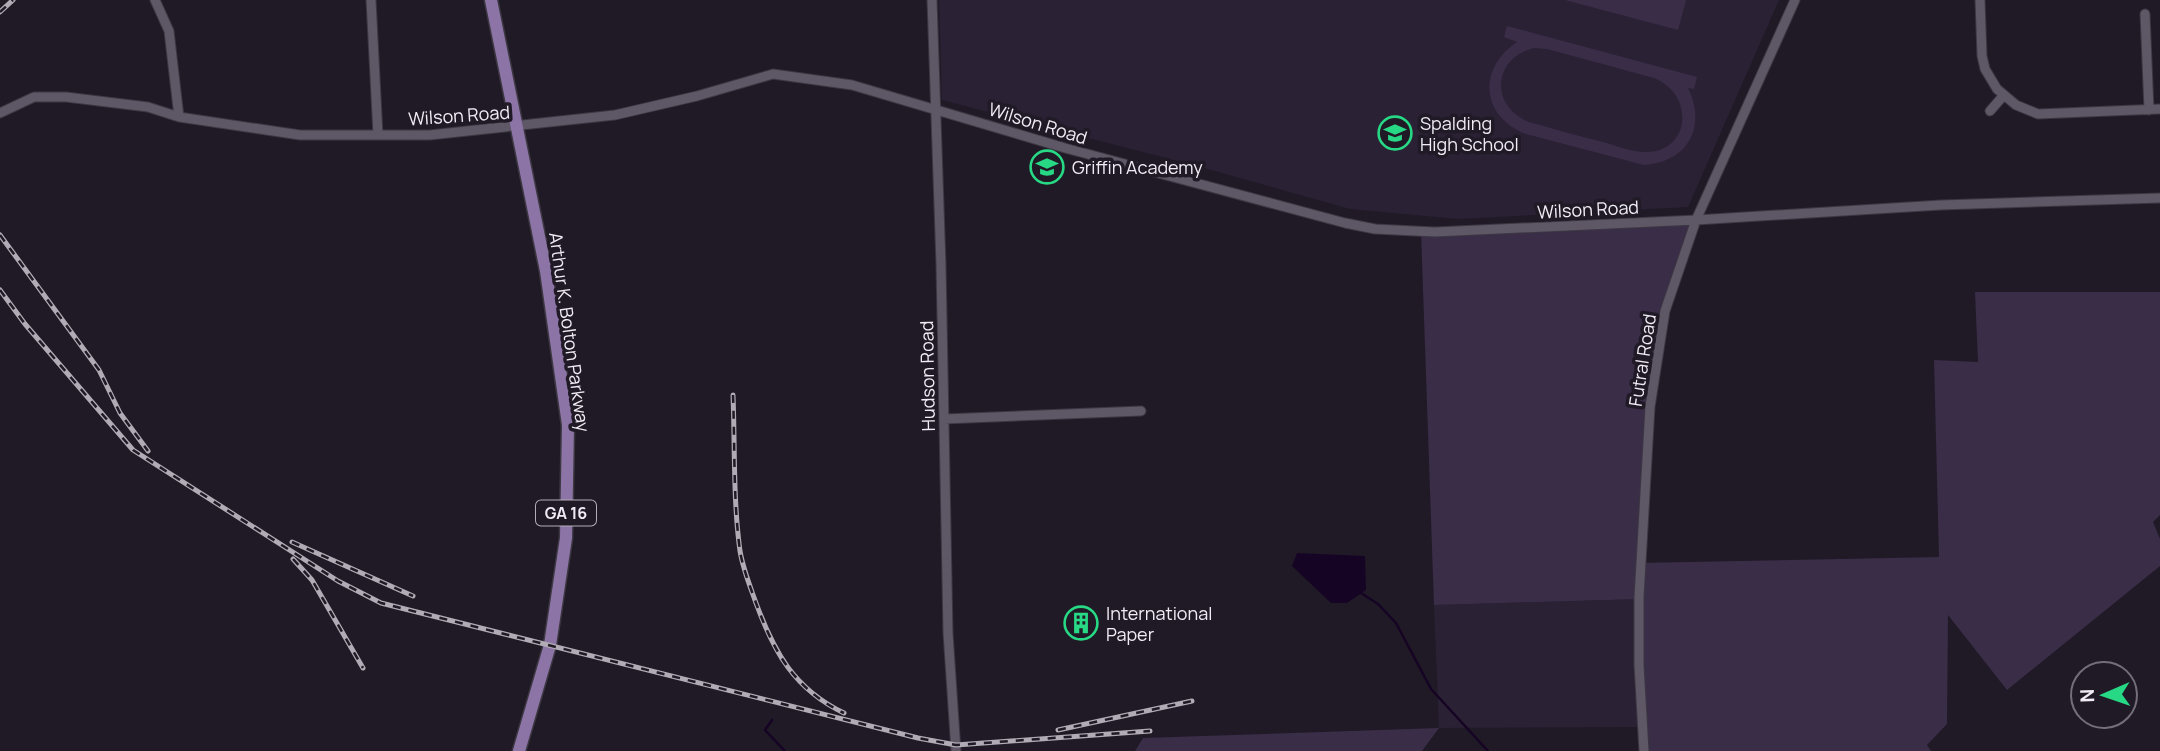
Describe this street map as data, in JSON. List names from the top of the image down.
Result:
{
  "streets": {
    "main road": ["Arthur K. Bolton Parkway", "GA 16"],
    "street": ["Wilson Road", "Futral Road", "Hudson Road"]
  },
  "crossings": [
    ["Wilson Road", "Arthur K. Bolton Parkway"],
    ["Wilson Road", "Futral Road"],
    ["Wilson Road", "Hudson Road"]
  ],
  "places": {
    "school or university": ["Spalding High School", "Griffin Academy"],
    "building": ["International Paper"]
  },
  "north": "left"
}
